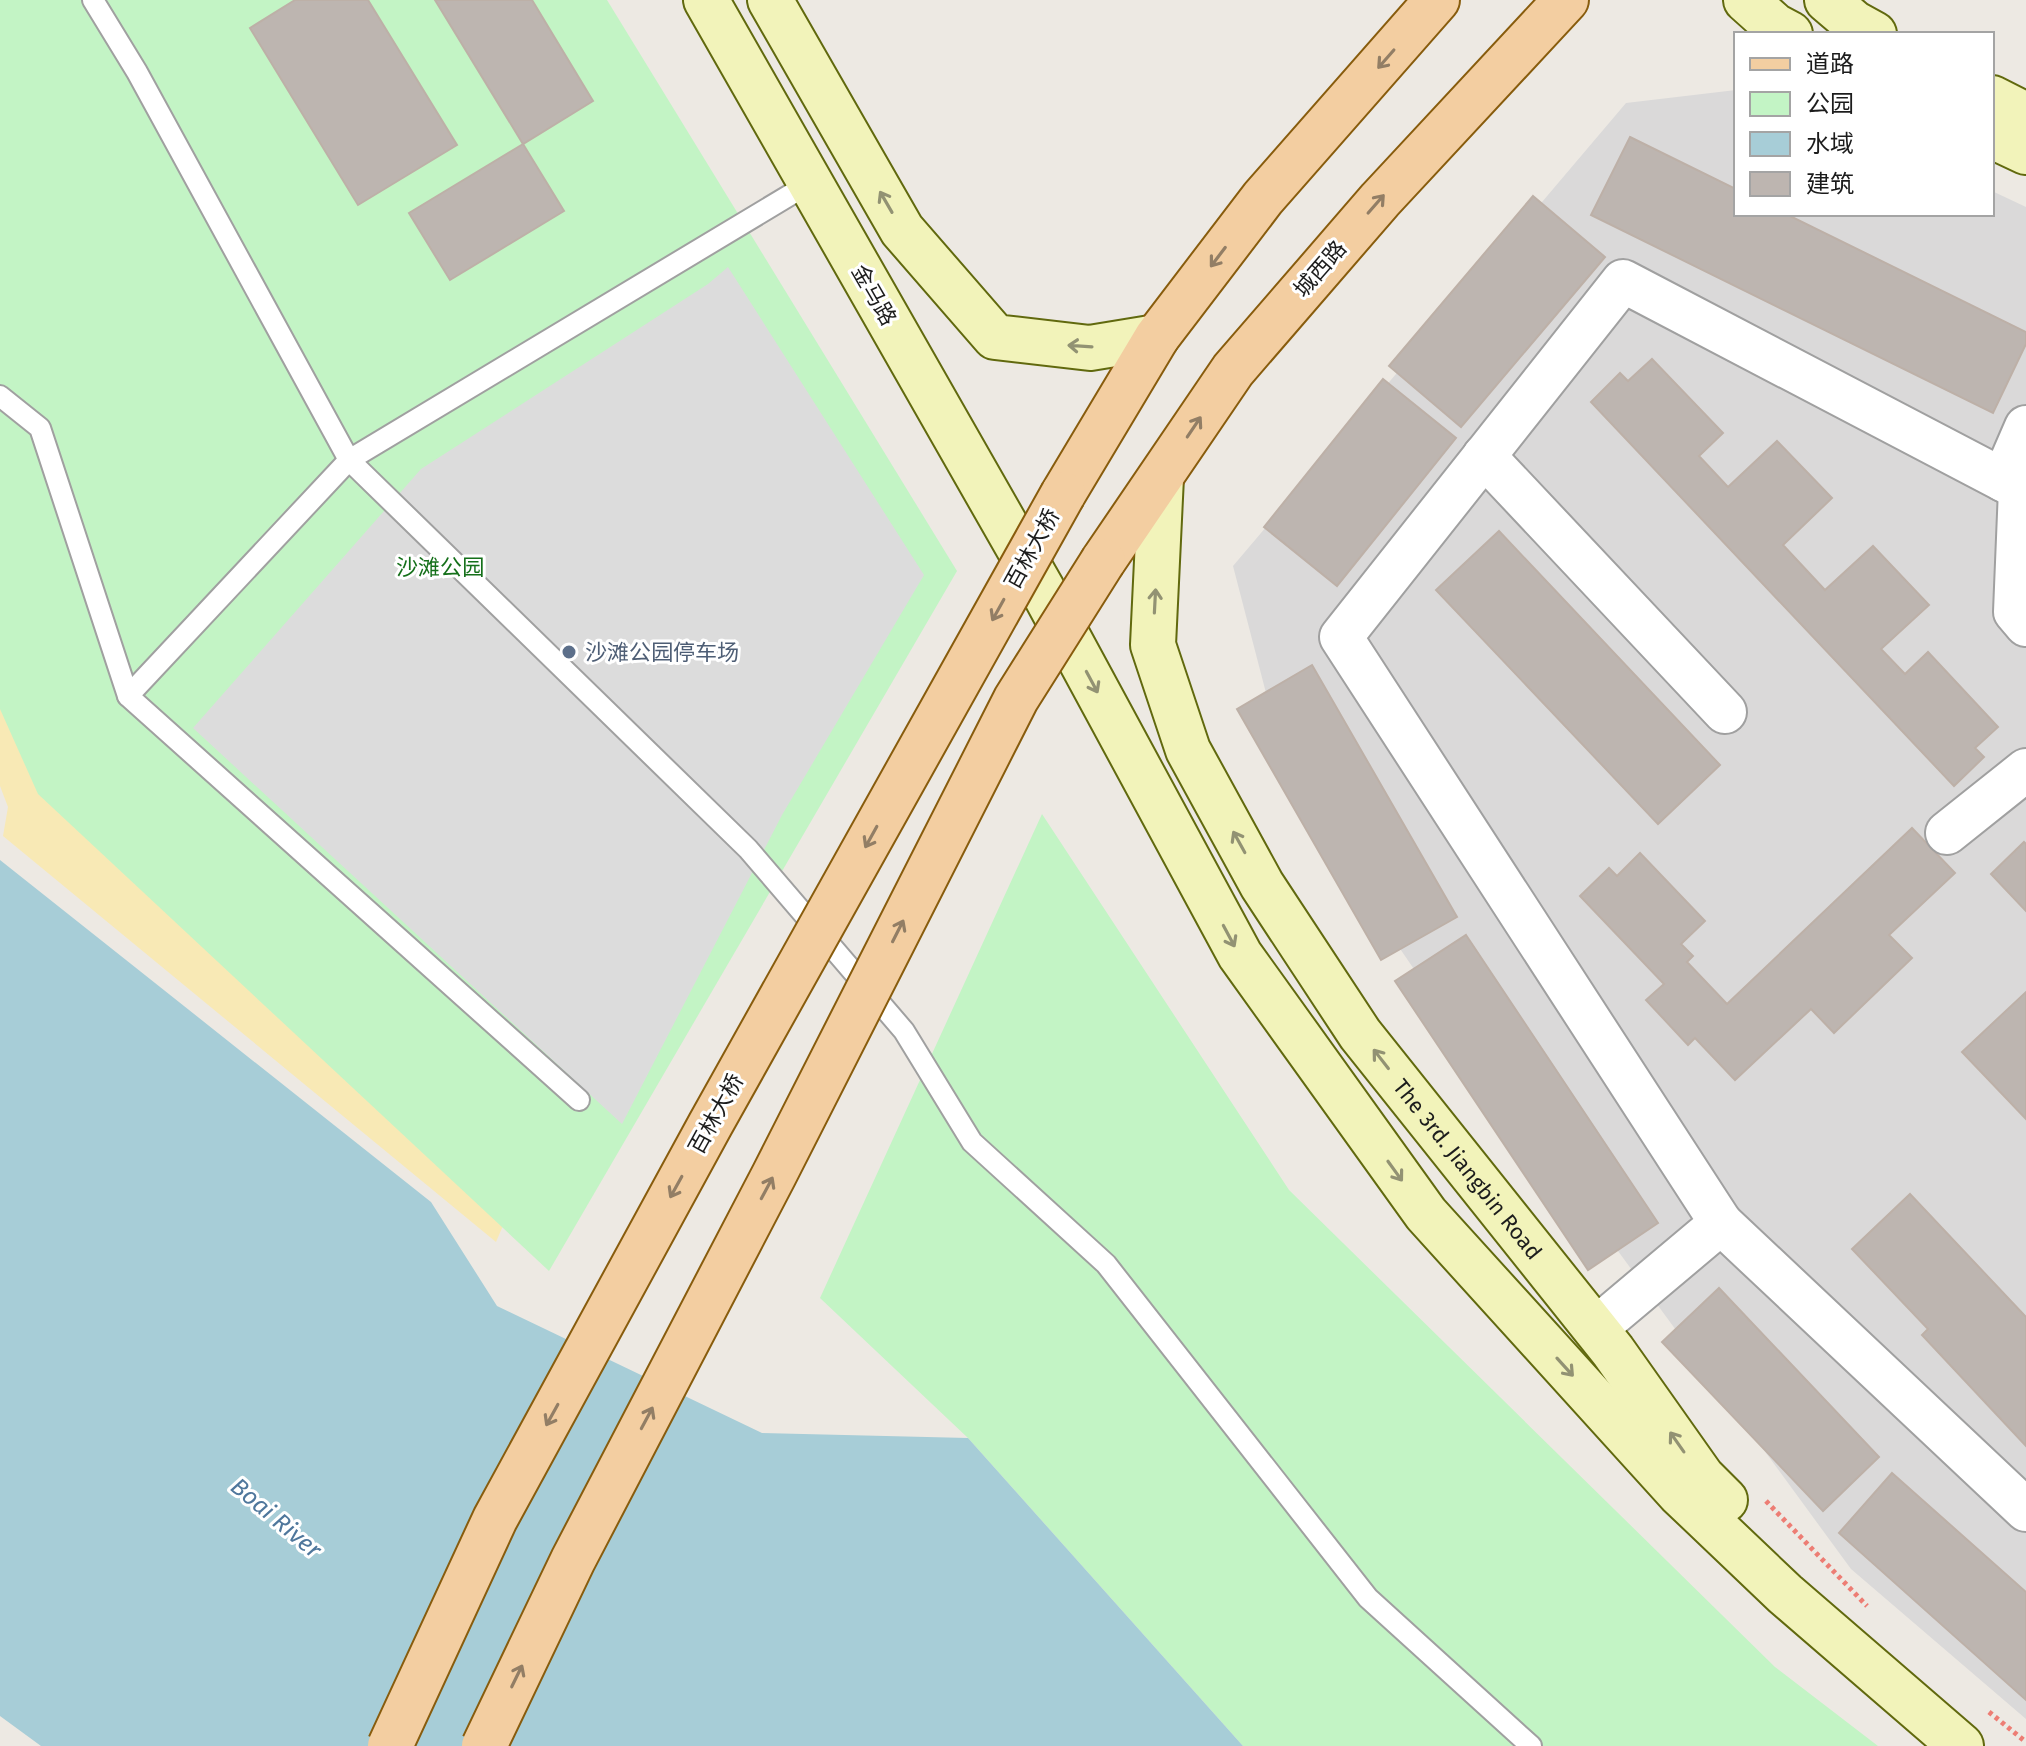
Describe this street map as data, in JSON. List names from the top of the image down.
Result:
{
  "streets": {
    "main road": [
      "城西路",
      "金马路",
      "百林大桥",
      "The 3rd. Jiangbin Road"
    ]
  },
  "crossings": [
    ["城西路", "The 3rd. Jiangbin Road"]
  ],
  "one_way": [
    "城西路",
    "金马路",
    "百林大桥",
    "The 3rd. Jiangbin Road"
  ],
  "water": ["Boai River"],
  "parks": ["沙滩公园"],
  "places": ["沙滩公园停车场"],
  "legend": [
    "道路",
    "公园",
    "水域",
    "建筑"
  ]
}
